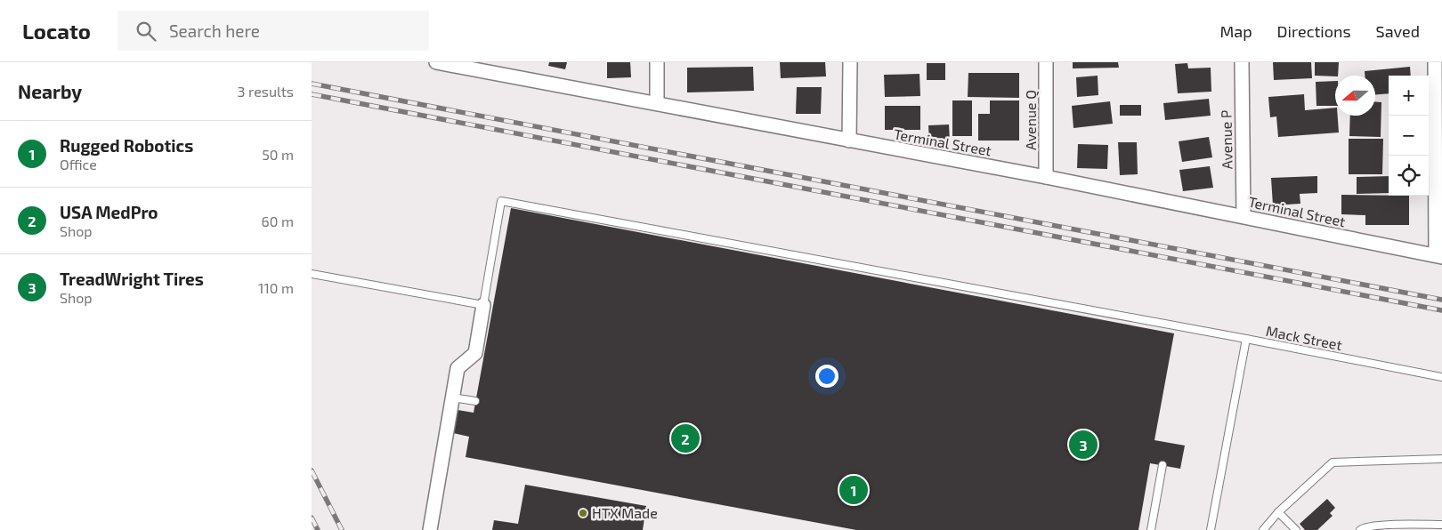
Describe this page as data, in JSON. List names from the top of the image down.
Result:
{
  "streets": {
    "street": ["Avenue Q", "Avenue P", "Terminal Street"],
    "lane": ["Mack Street"]
  },
  "crossings": [
    ["Avenue Q", "Terminal Street"],
    ["Avenue P", "Terminal Street"]
  ],
  "places": ["HTX Made"],
  "north": "left",
  "page": {
    "header": "Locato",
    "search": "Search here",
    "nav": ["Map", "Directions", "Saved"],
    "heading": ["Nearby", "3 results"],
    "map_buttons": ["+", "−"],
    "list": [
      {
        "mark": "1",
        "name": "Rugged Robotics",
        "note": "Office",
        "value": "50 m"
      },
      {
        "mark": "2",
        "name": "USA MedPro",
        "note": "Shop",
        "value": "60 m"
      },
      {
        "mark": "3",
        "name": "TreadWright Tires",
        "note": "Shop",
        "value": "110 m"
      }
    ],
    "pins": ["2", "3", "1"]
  }
}
